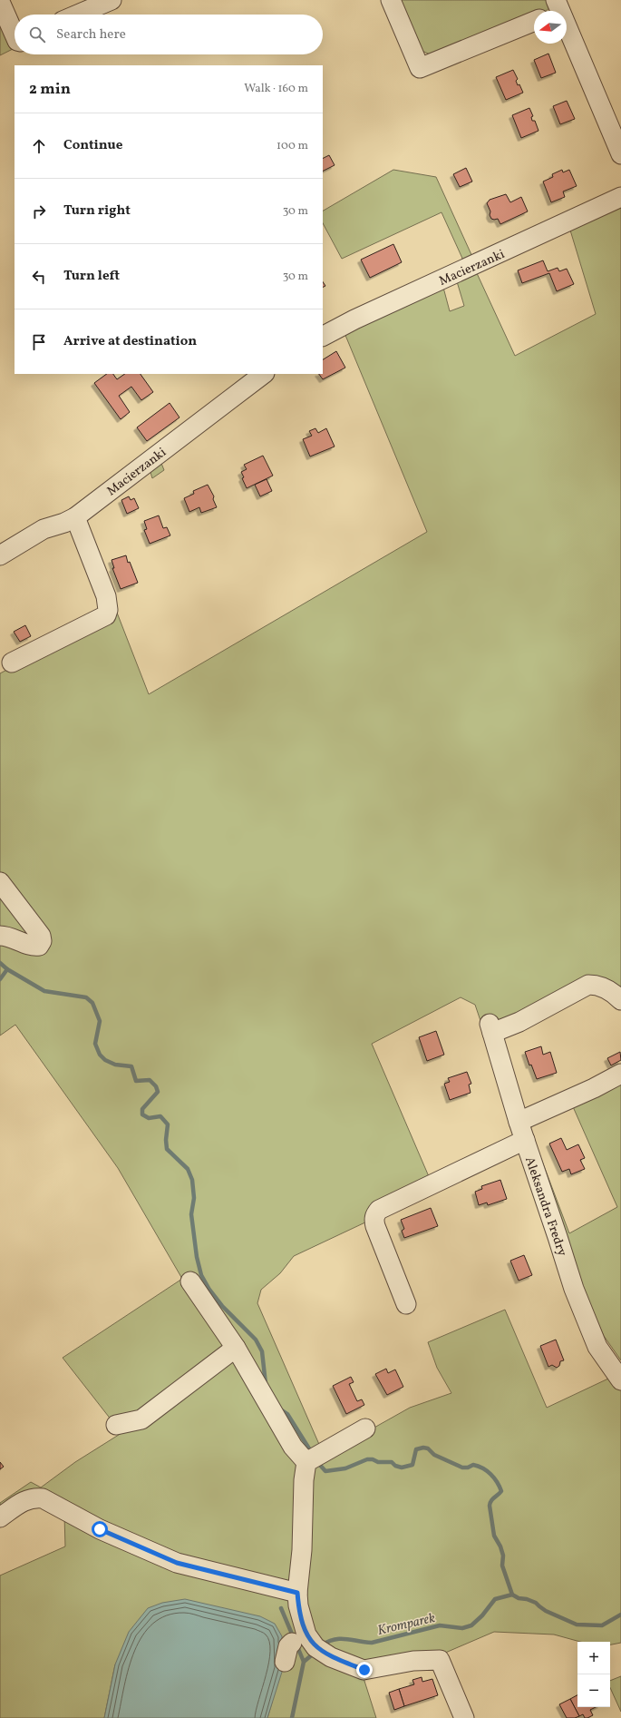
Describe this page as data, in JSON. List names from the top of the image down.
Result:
{
  "streets": {
    "street": ["Macierzanki", "Aleksandra Fredry"]
  },
  "water": ["Kromparek"],
  "north": "left",
  "page": {
    "search": "Search here",
    "heading": ["2 min", "Walk · 160 m"],
    "list": [
      ["Continue", "100 m"],
      ["Turn right", "30 m"],
      ["Turn left", "30 m"],
      "Arrive at destination"
    ],
    "map_buttons": ["+", "−"]
  }
}
